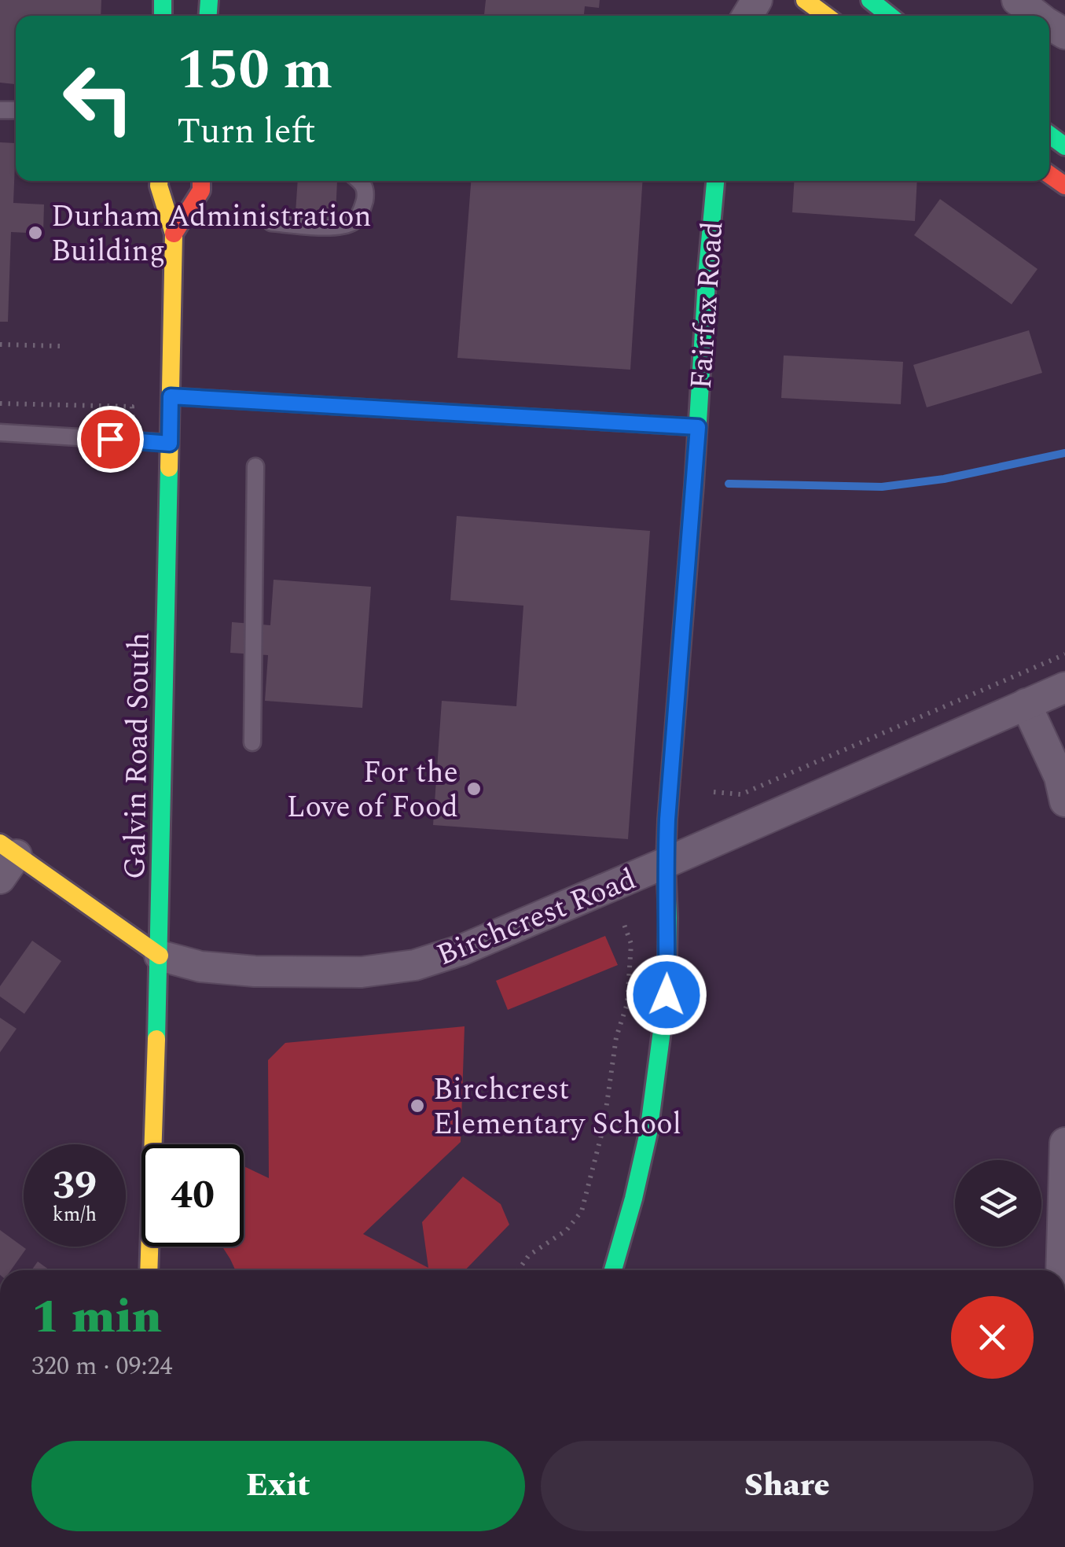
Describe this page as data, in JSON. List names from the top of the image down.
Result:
{
  "streets": {
    "main road": ["Fairfax Road", "Galvin Road South"],
    "street": ["Birchcrest Road"]
  },
  "crossings": [
    ["Fairfax Road", "Birchcrest Road"],
    ["Galvin Road South", "Birchcrest Road"]
  ],
  "places": ["Durham Administration Building", "For the Love of Food", "Birchcrest Elementary School"],
  "page": {
    "turn": ["150 m", "Turn left"],
    "speed": "39 km/h",
    "limit": "40",
    "heading": ["1 min", "320 m · 09:24"],
    "buttons": ["Exit", "Share"]
  }
}
